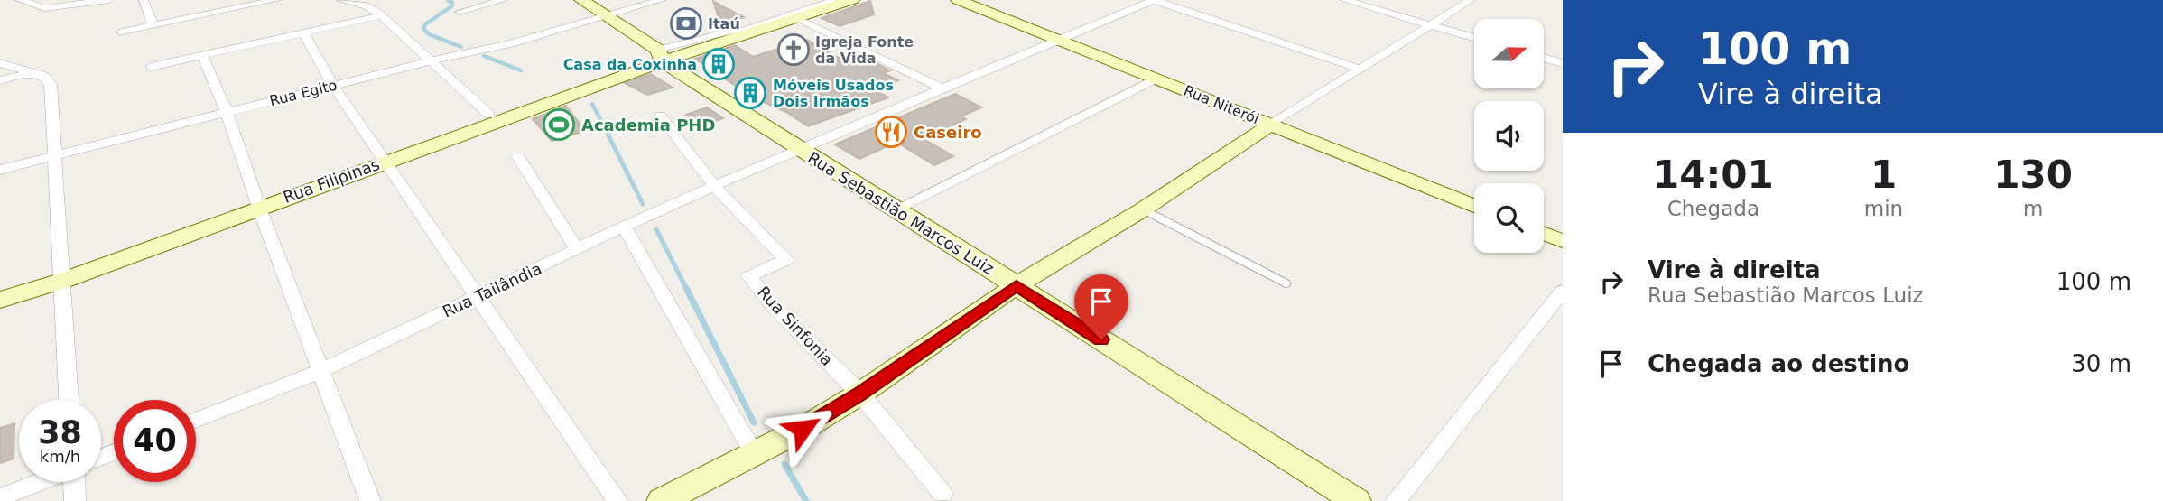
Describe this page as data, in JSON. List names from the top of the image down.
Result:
{
  "streets": {
    "street": [
      "Rua Egito",
      "Rua Niterói",
      "Rua Filipinas",
      "Rua Sebastião Marcos Luiz",
      "Rua Tailândia",
      "Rua Sinfonia"
    ]
  },
  "crossings": [
    ["Rua Egito", "Rua Sebastião Marcos Luiz"],
    ["Rua Niterói", "Rua Tailândia"],
    ["Rua Filipinas", "Rua Sebastião Marcos Luiz"],
    ["Rua Sebastião Marcos Luiz", "Rua Tailândia"],
    ["Rua Tailândia", "Rua Sinfonia"]
  ],
  "places": {
    "bank": ["Itaú"],
    "church": ["Igreja Fonte da Vida"],
    "building": ["Casa da Coxinha", "Móveis Usados Dois Irmãos"],
    "sports": ["Academia PHD"],
    "restaurant": ["Caseiro"]
  },
  "north": "right",
  "page": {
    "turn": ["100 m", "Vire à direita"],
    "eta": [
      "14:01",
      "Chegada",
      "1",
      "min",
      "130",
      "m"
    ],
    "list": [
      {
        "name": "Vire à direita",
        "note": "Rua Sebastião Marcos Luiz",
        "value": "100 m"
      },
      {
        "name": "Chegada ao destino",
        "value": "30 m"
      }
    ],
    "speed": "38 km/h",
    "limit": "40"
  }
}
